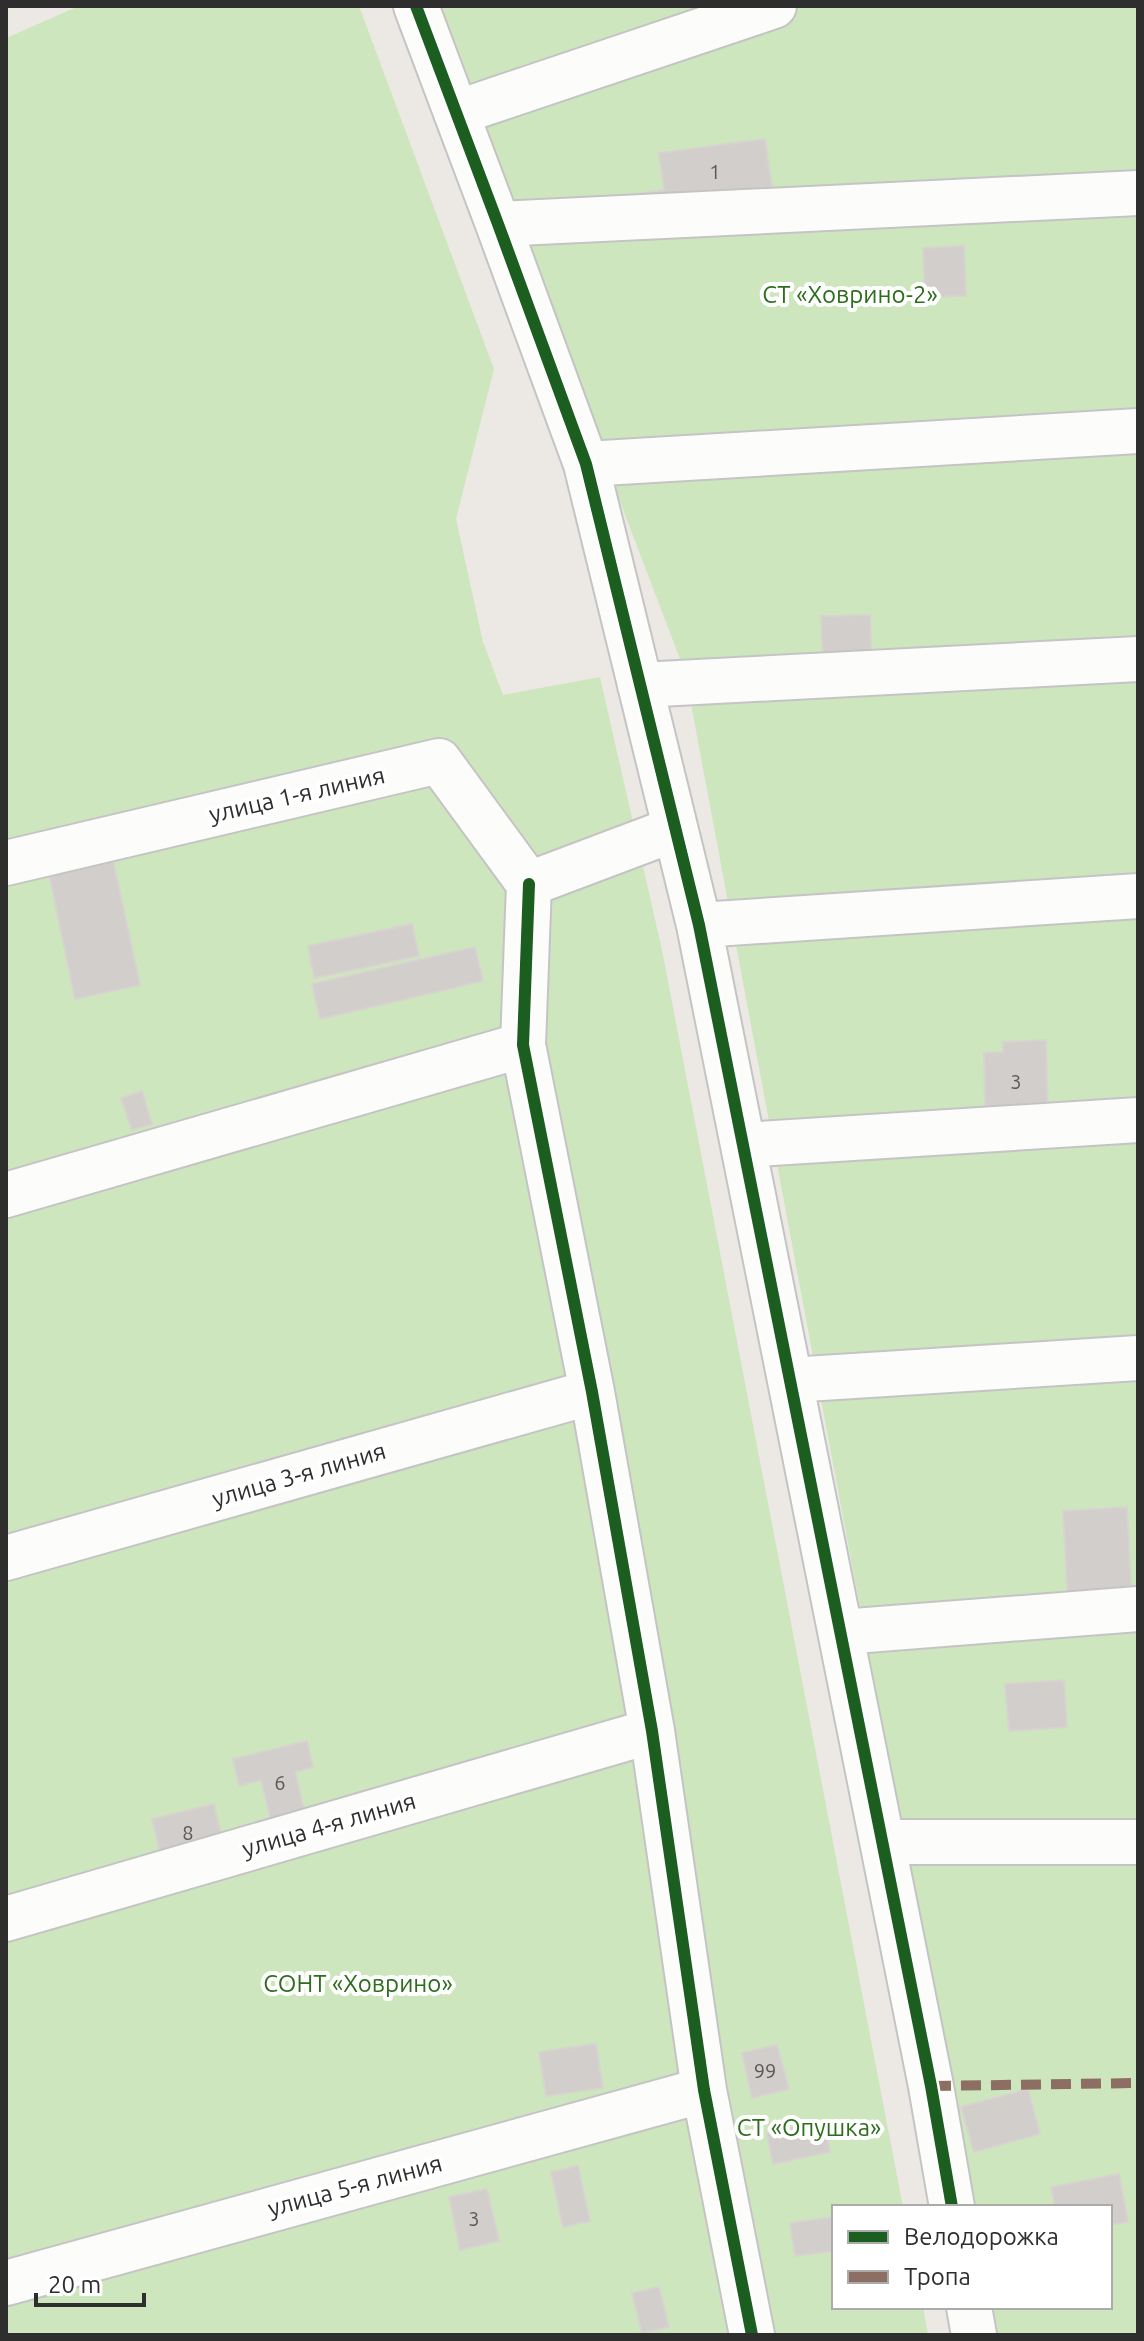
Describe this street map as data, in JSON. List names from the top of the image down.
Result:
{
  "streets": {
    "street": [
      "улица 1-я линия",
      "улица 3-я линия",
      "улица 4-я линия",
      "улица 5-я линия"
    ]
  },
  "parks": ["СТ «Ховрино-2»", "СОНТ «Ховрино»", "СТ «Опушка»"],
  "house_numbers": [
    "1",
    "3",
    "6",
    "8",
    "99",
    "3"
  ],
  "legend": ["Велодорожка", "Тропа"],
  "scale_bar": "20 m"
}
